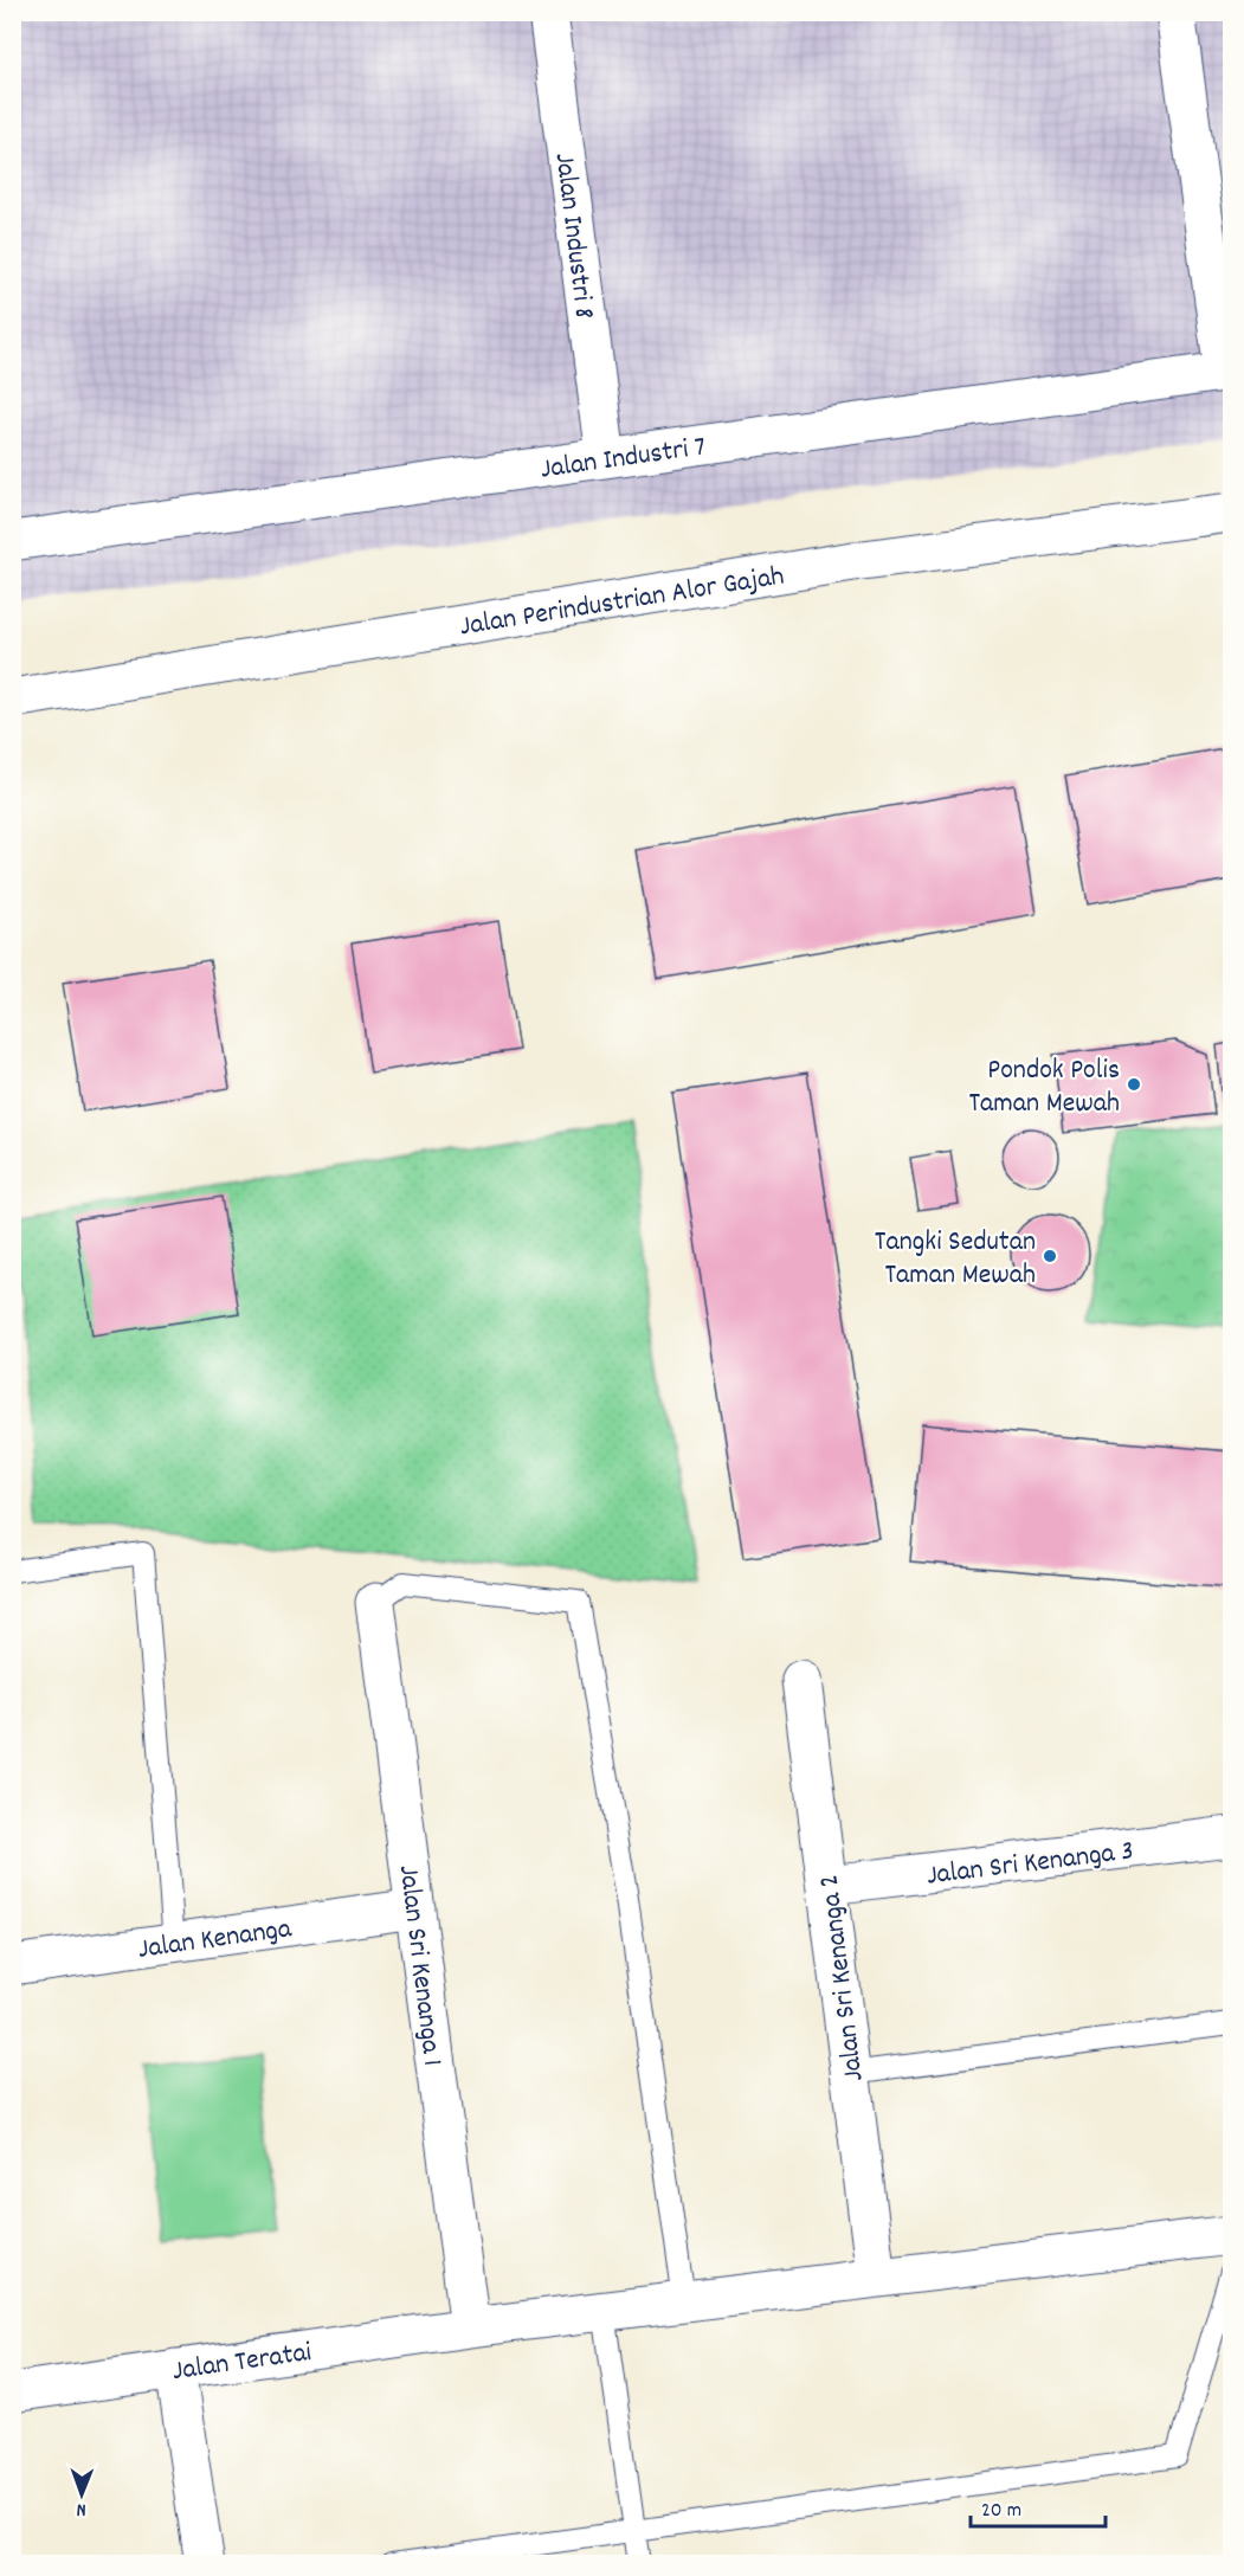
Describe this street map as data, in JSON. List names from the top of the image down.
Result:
{
  "streets": {
    "street": [
      "Jalan Industri 8",
      "Jalan Industri 7",
      "Jalan Perindustrian Alor Gajah",
      "Jalan Sri Kenanga 3",
      "Jalan Kenanga",
      "Jalan Sri Kenanga 1",
      "Jalan Sri Kenanga 2",
      "Jalan Teratai"
    ]
  },
  "crossings": [
    ["Jalan Industri 8", "Jalan Industri 7"],
    ["Jalan Sri Kenanga 3", "Jalan Sri Kenanga 2"],
    ["Jalan Kenanga", "Jalan Sri Kenanga 1"],
    ["Jalan Sri Kenanga 1", "Jalan Teratai"],
    ["Jalan Sri Kenanga 2", "Jalan Teratai"]
  ],
  "places": ["Pondok Polis Taman Mewah", "Tangki Sedutan Taman Mewah"],
  "scale_bar": "20 m",
  "north": "bottom"
}
